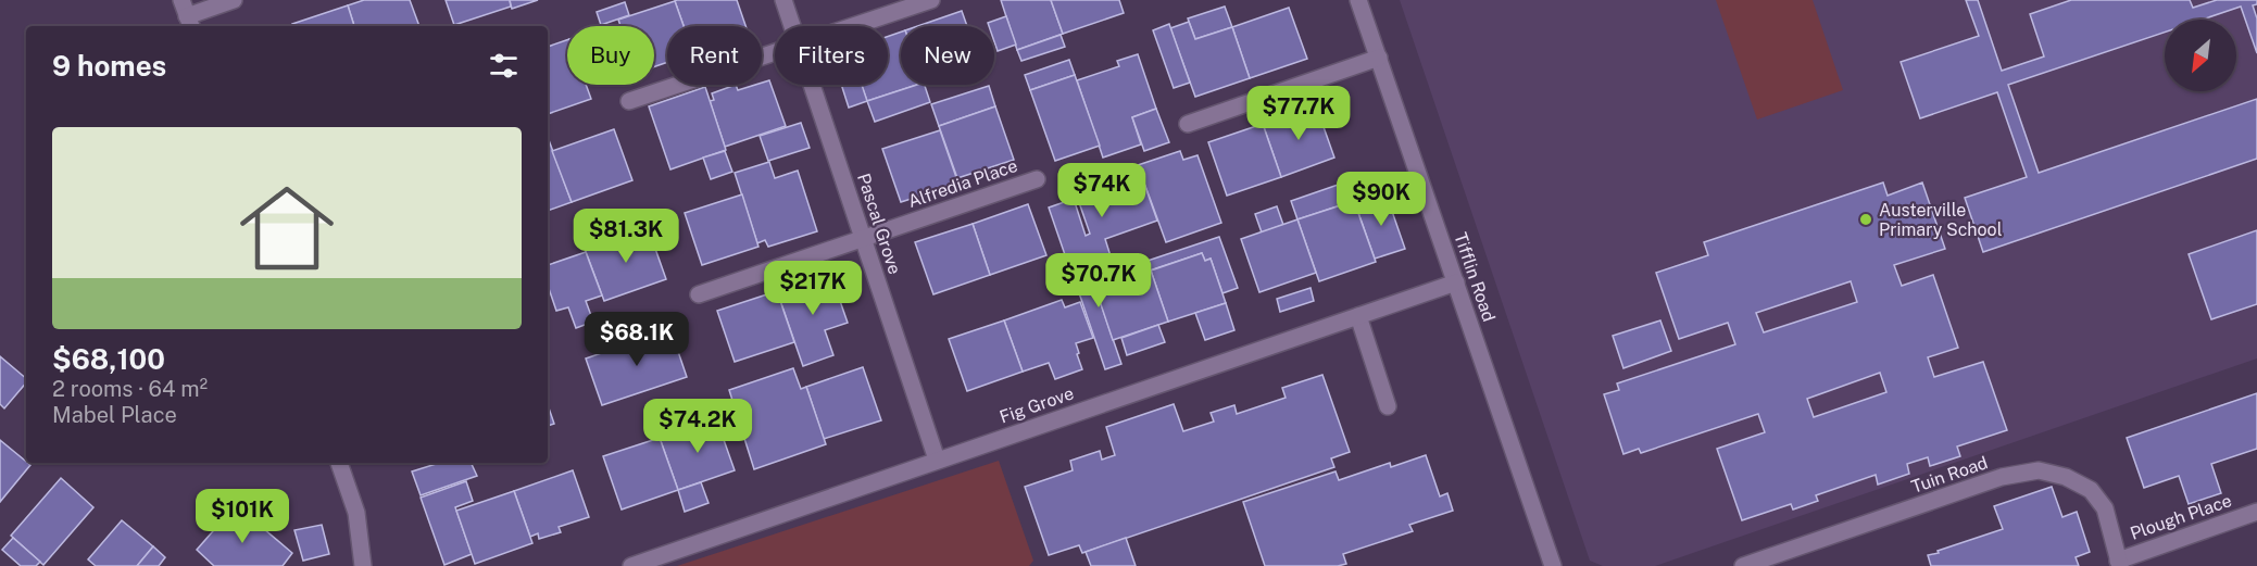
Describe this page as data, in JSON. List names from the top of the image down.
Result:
{
  "streets": {
    "street": [
      "Alfredia Place",
      "Pascal Grove",
      "Tifflin Road",
      "Fig Grove",
      "Tuin Road",
      "Plough Place"
    ]
  },
  "crossings": [
    ["Alfredia Place", "Pascal Grove"],
    ["Pascal Grove", "Fig Grove"],
    ["Tifflin Road", "Fig Grove"],
    ["Tuin Road", "Plough Place"]
  ],
  "places": ["Austerville Primary School"],
  "north": "bottom left",
  "page": {
    "chip": [
      "Buy",
      "Rent",
      "Filters",
      "New"
    ],
    "heading": "9 homes",
    "price": [
      "$77.7K",
      "$74K",
      "$90K",
      "$81.3K",
      "$70.7K",
      "$217K",
      "$68.1K",
      "$74.2K",
      "$101K"
    ],
    "list": [
      {
        "name": "$68,100",
        "note": "2 rooms · 64 m² · Mabel Place"
      }
    ]
  }
}
